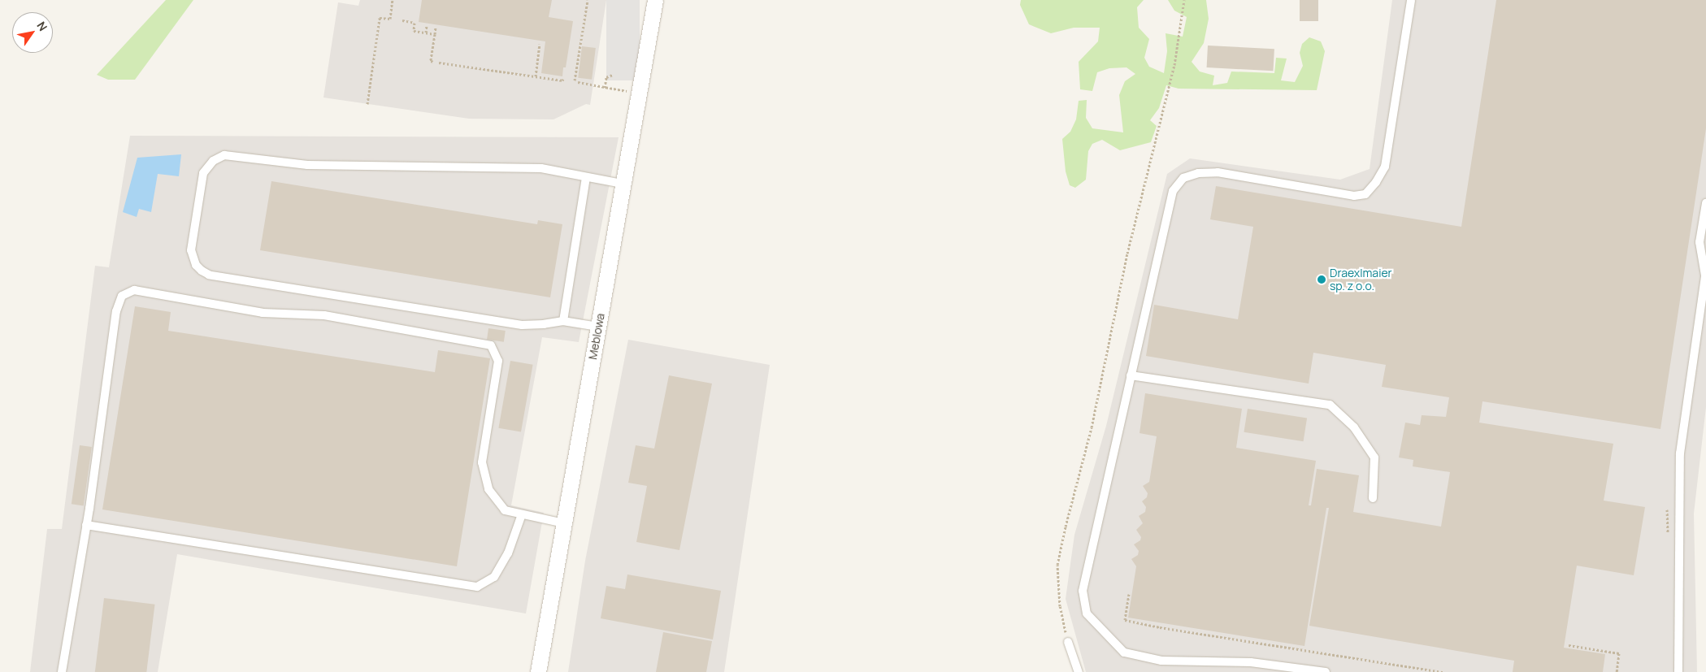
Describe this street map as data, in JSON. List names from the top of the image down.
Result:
{
  "streets": {
    "street": ["Meblowa"]
  },
  "places": ["Draexlmaier sp. z o.o."],
  "north": "top right"
}
